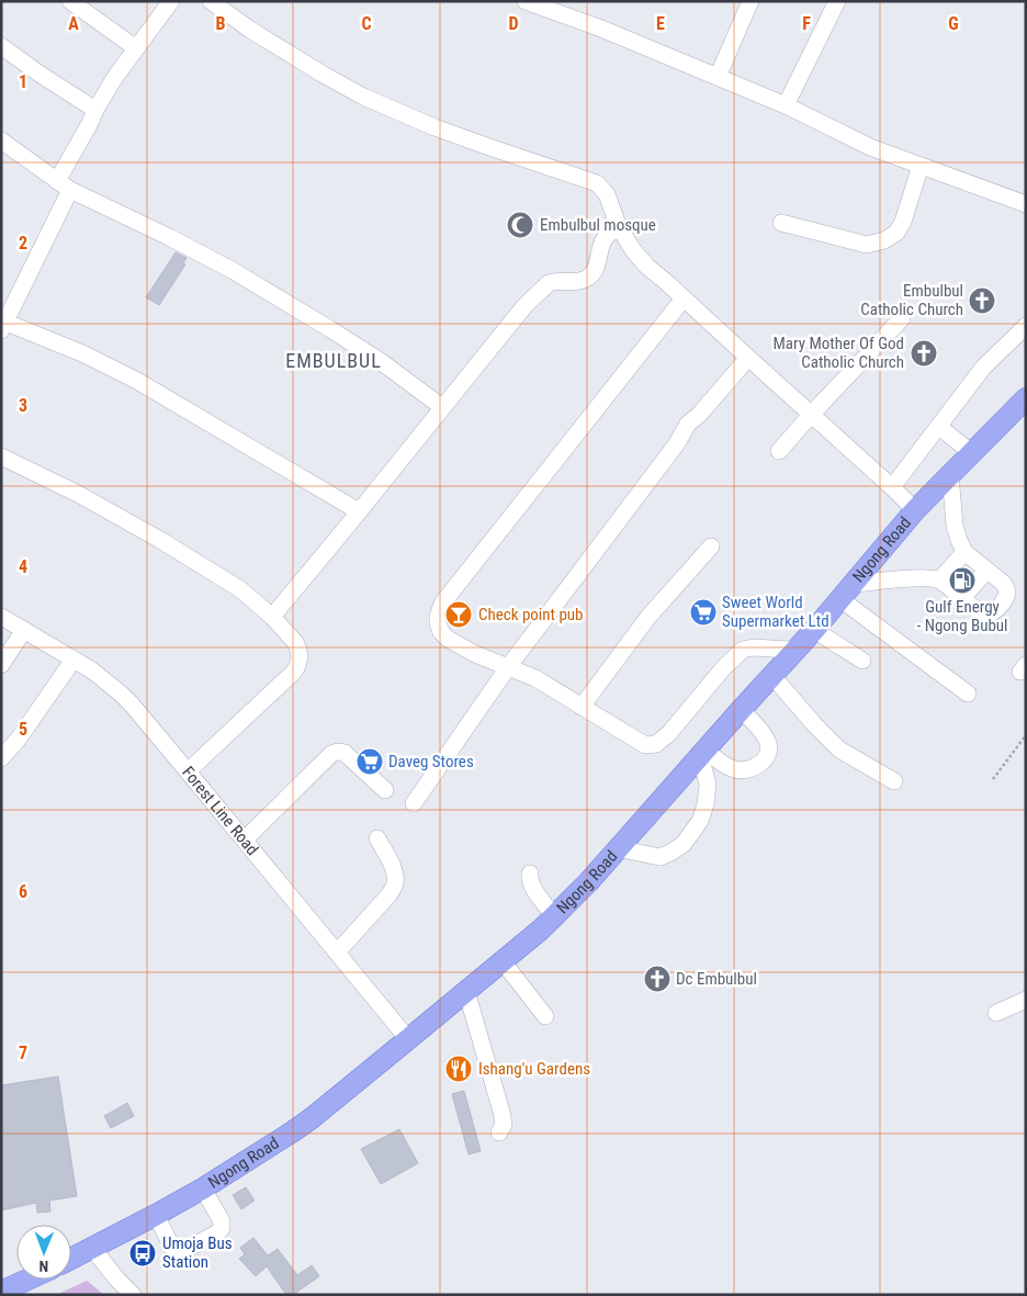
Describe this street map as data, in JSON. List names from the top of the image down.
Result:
{
  "streets": {
    "main road": ["Ngong Road"],
    "street": ["Forest Line Road"]
  },
  "crossings": [
    ["Ngong Road", "Forest Line Road"]
  ],
  "districts": ["EMBULBUL"],
  "places": {
    "mosque": ["Embulbul mosque"],
    "church": ["Embulbul Catholic Church", "Mary Mother Of God Catholic Church", "Dc Embulbul"],
    "fuel station": ["Gulf Energy - Ngong Bubul"],
    "supermarket": ["Sweet World Supermarket Ltd", "Daveg Stores"],
    "bar": ["Check point pub"],
    "restaurant": ["Ishang'u Gardens"],
    "bus stop": ["Umoja Bus Station"]
  },
  "north": "bottom",
  "grid": {
    "columns": [
      "A",
      "B",
      "C",
      "D",
      "E",
      "F",
      "G"
    ],
    "rows": [
      "1",
      "2",
      "3",
      "4",
      "5",
      "6",
      "7"
    ]
  }
}
